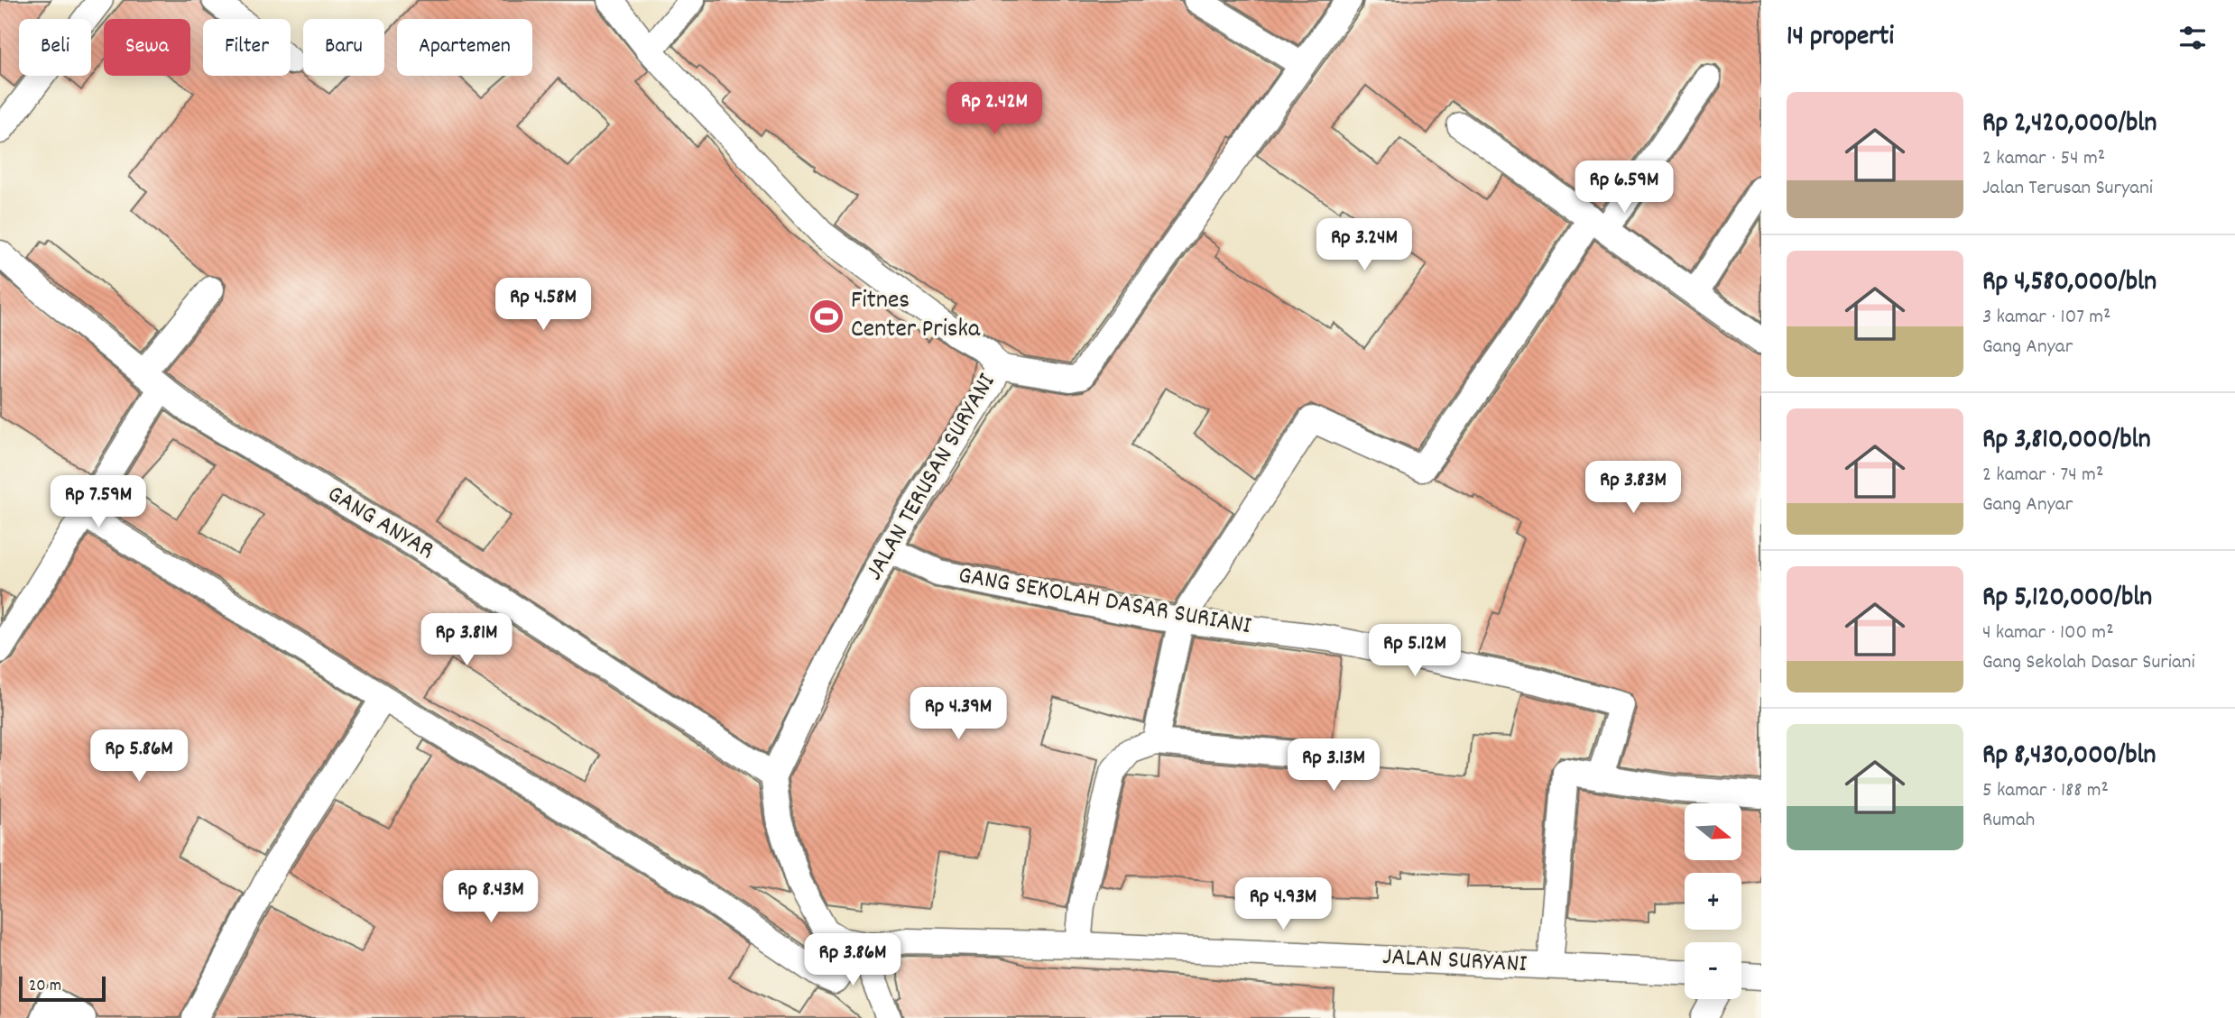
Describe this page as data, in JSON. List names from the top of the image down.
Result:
{
  "streets": {
    "street": [
      "JALAN TERUSAN SURYANI",
      "GANG ANYAR",
      "GANG SEKOLAH DASAR SURIANI",
      "JALAN SURYANI"
    ]
  },
  "crossings": [
    ["JALAN TERUSAN SURYANI", "GANG ANYAR"],
    ["JALAN TERUSAN SURYANI", "GANG SEKOLAH DASAR SURIANI"]
  ],
  "places": {
    "sports": ["Fitnes Center Priska"]
  },
  "scale_bar": "20 m",
  "north": "right",
  "page": {
    "heading": "14 properti",
    "chip": [
      "Beli",
      "Sewa",
      "Filter",
      "Baru",
      "Apartemen"
    ],
    "list": [
      {
        "name": "Rp 2,420,000/bln",
        "note": "2 kamar · 54 m² · Jalan Terusan Suryani"
      },
      {
        "name": "Rp 4,580,000/bln",
        "note": "3 kamar · 107 m² · Gang Anyar"
      },
      {
        "name": "Rp 3,810,000/bln",
        "note": "2 kamar · 74 m² · Gang Anyar"
      },
      {
        "name": "Rp 5,120,000/bln",
        "note": "4 kamar · 100 m² · Gang Sekolah Dasar Suriani"
      },
      {
        "name": "Rp 8,430,000/bln",
        "note": "5 kamar · 188 m² · Rumah"
      }
    ],
    "price": [
      "Rp 2.42M",
      "Rp 6.59M",
      "Rp 3.24M",
      "Rp 4.58M",
      "Rp 3.83M",
      "Rp 7.59M",
      "Rp 3.81M",
      "Rp 5.12M",
      "Rp 4.39M",
      "Rp 5.86M",
      "Rp 3.13M",
      "Rp 8.43M",
      "Rp 4.93M",
      "Rp 3.86M"
    ],
    "map_buttons": ["+", "−"],
    "scale": "20 m"
  }
}
